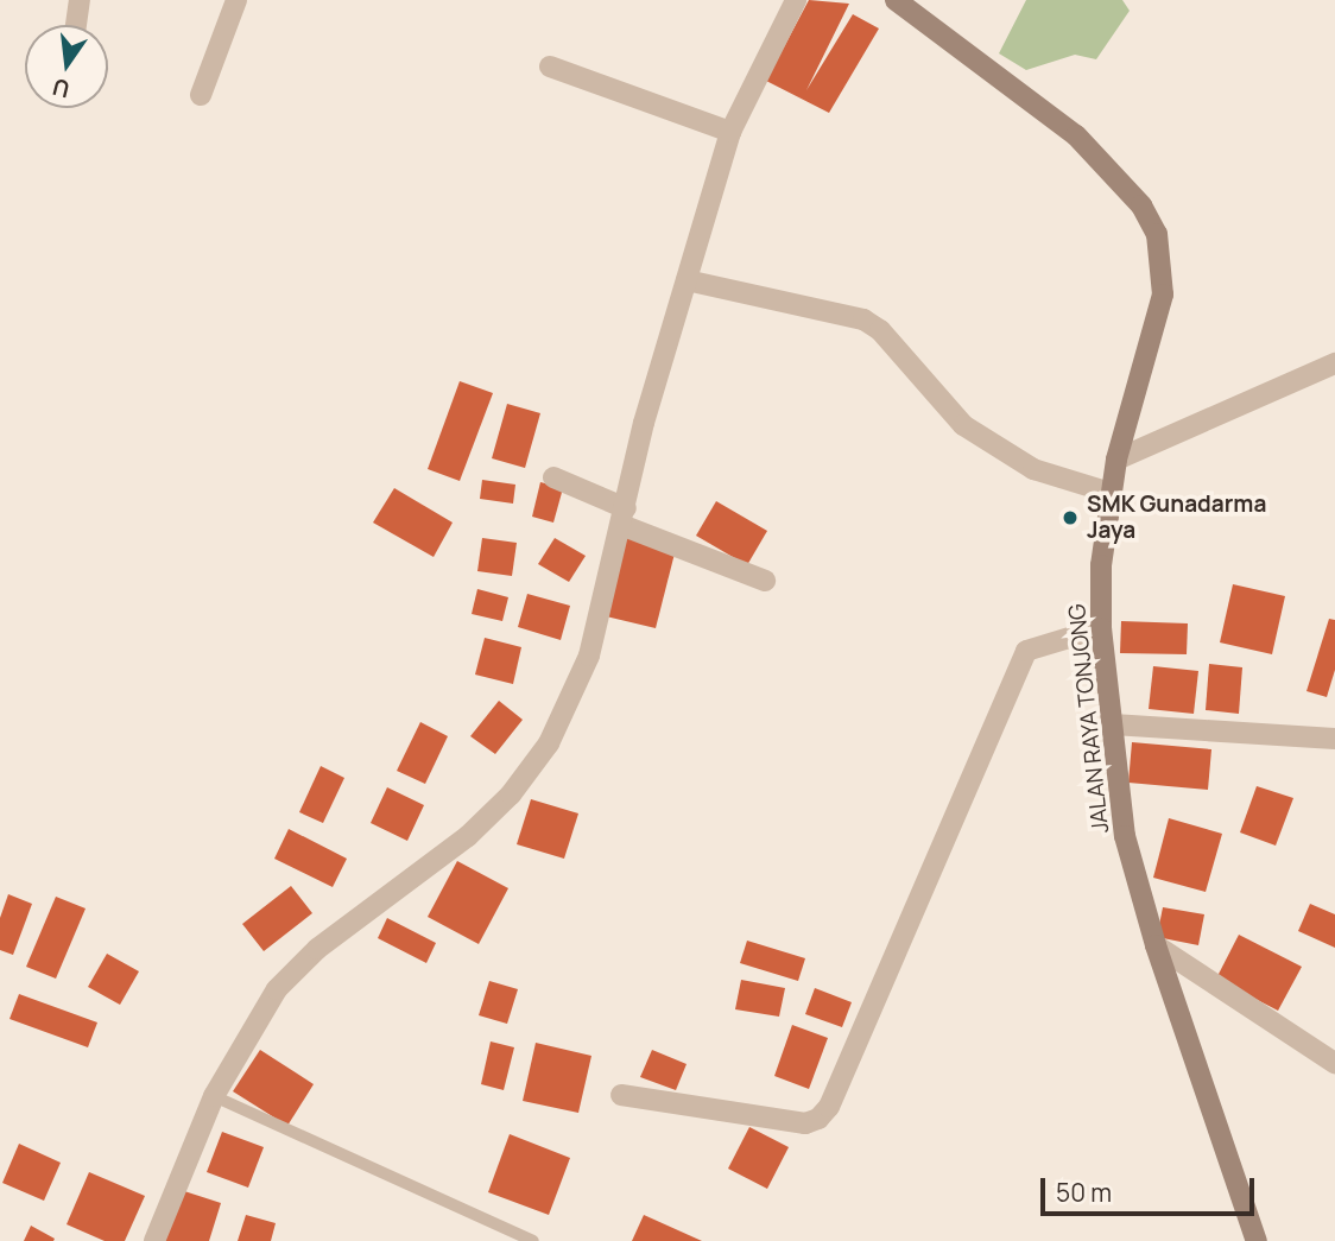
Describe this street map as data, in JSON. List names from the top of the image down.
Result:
{
  "streets": {
    "main road": ["JALAN RAYA TONJONG"]
  },
  "places": ["SMK Gunadarma Jaya"],
  "scale_bar": "50 m",
  "north": "bottom"
}
